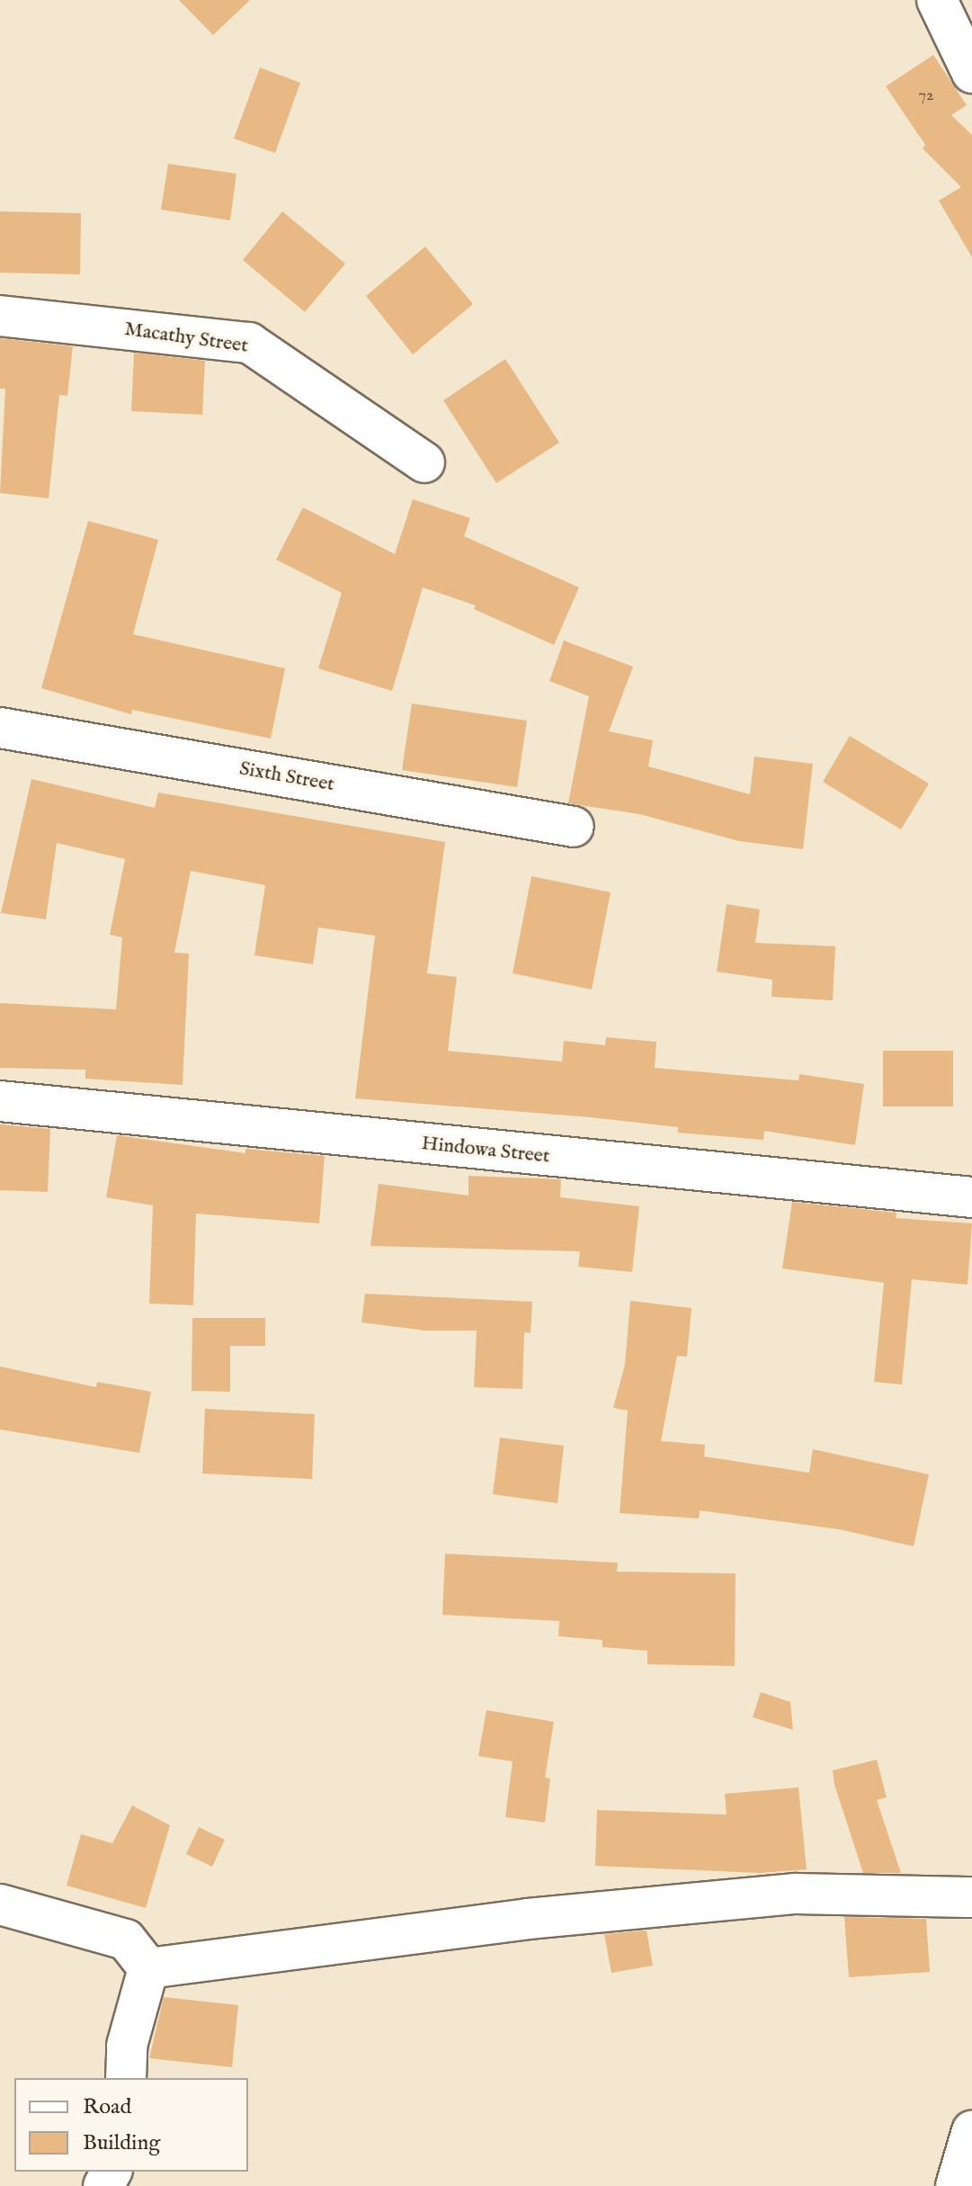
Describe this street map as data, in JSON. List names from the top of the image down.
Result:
{
  "streets": {
    "street": ["Macathy Street", "Sixth Street", "Hindowa Street"]
  },
  "house_numbers": ["72"],
  "legend": ["Road", "Building"]
}
